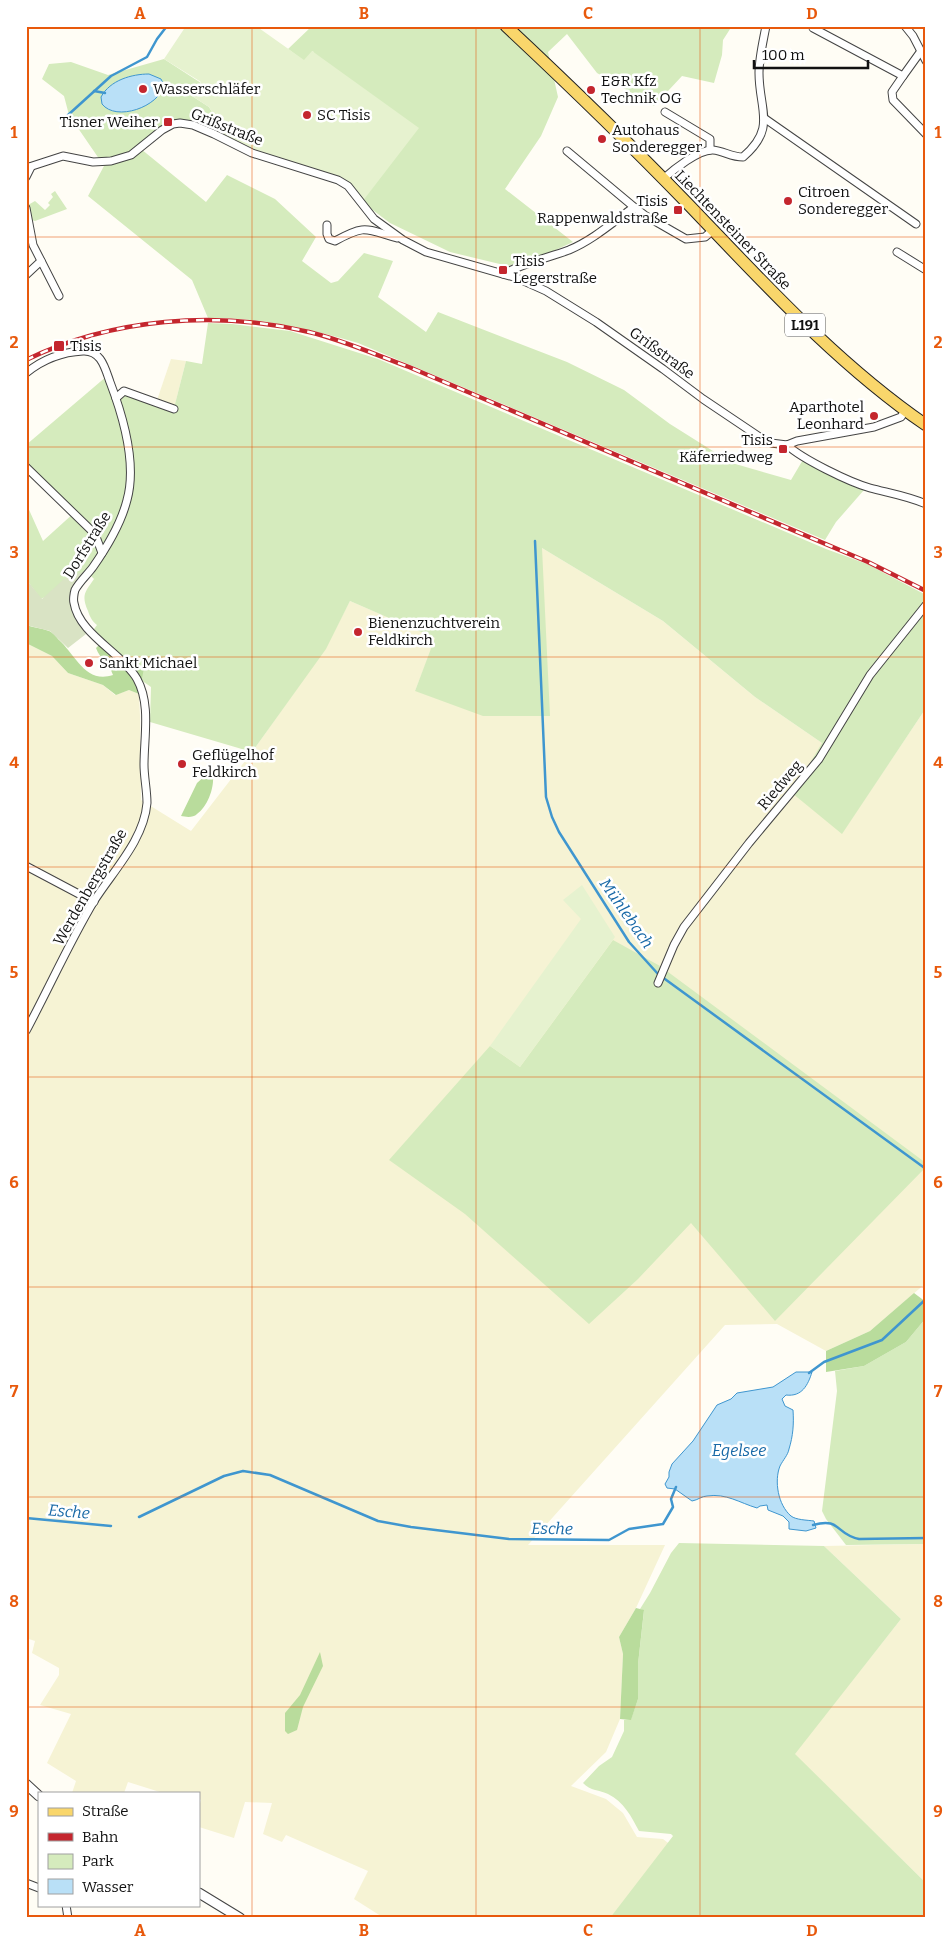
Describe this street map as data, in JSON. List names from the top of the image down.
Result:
{
  "streets": {
    "main road": ["Liechtensteiner Straße", "L191"],
    "street": [
      "Grißstraße",
      "Dorfstraße",
      "Riedweg",
      "Werdenbergstraße"
    ]
  },
  "crossings": [
    ["Grißstraße", "Liechtensteiner Straße"],
    ["Dorfstraße", "Werdenbergstraße"]
  ],
  "water": ["Mühlebach", "Egelsee", "Esche"],
  "places": {
    "other": [
      "Wasserschläfer",
      "E&R Kfz Technik OG",
      "SC Tisis",
      "Autohaus Sonderegger",
      "Citroen Sonderegger",
      "Aparthotel Leonhard",
      "Bienenzuchtverein Feldkirch",
      "Sankt Michael",
      "Geflügelhof Feldkirch"
    ],
    "transit": [
      "Tisner Weiher",
      "Tisis Rappenwaldstraße",
      "Tisis Legerstraße",
      "Tisis",
      "Tisis Käferriedweg"
    ]
  },
  "legend": [
    "Straße",
    "Bahn",
    "Park",
    "Wasser"
  ],
  "scale_bar": "100 m",
  "grid": {
    "columns": [
      "A",
      "B",
      "C",
      "D"
    ],
    "rows": [
      "1",
      "2",
      "3",
      "4",
      "5",
      "6",
      "7",
      "8",
      "9"
    ]
  }
}
